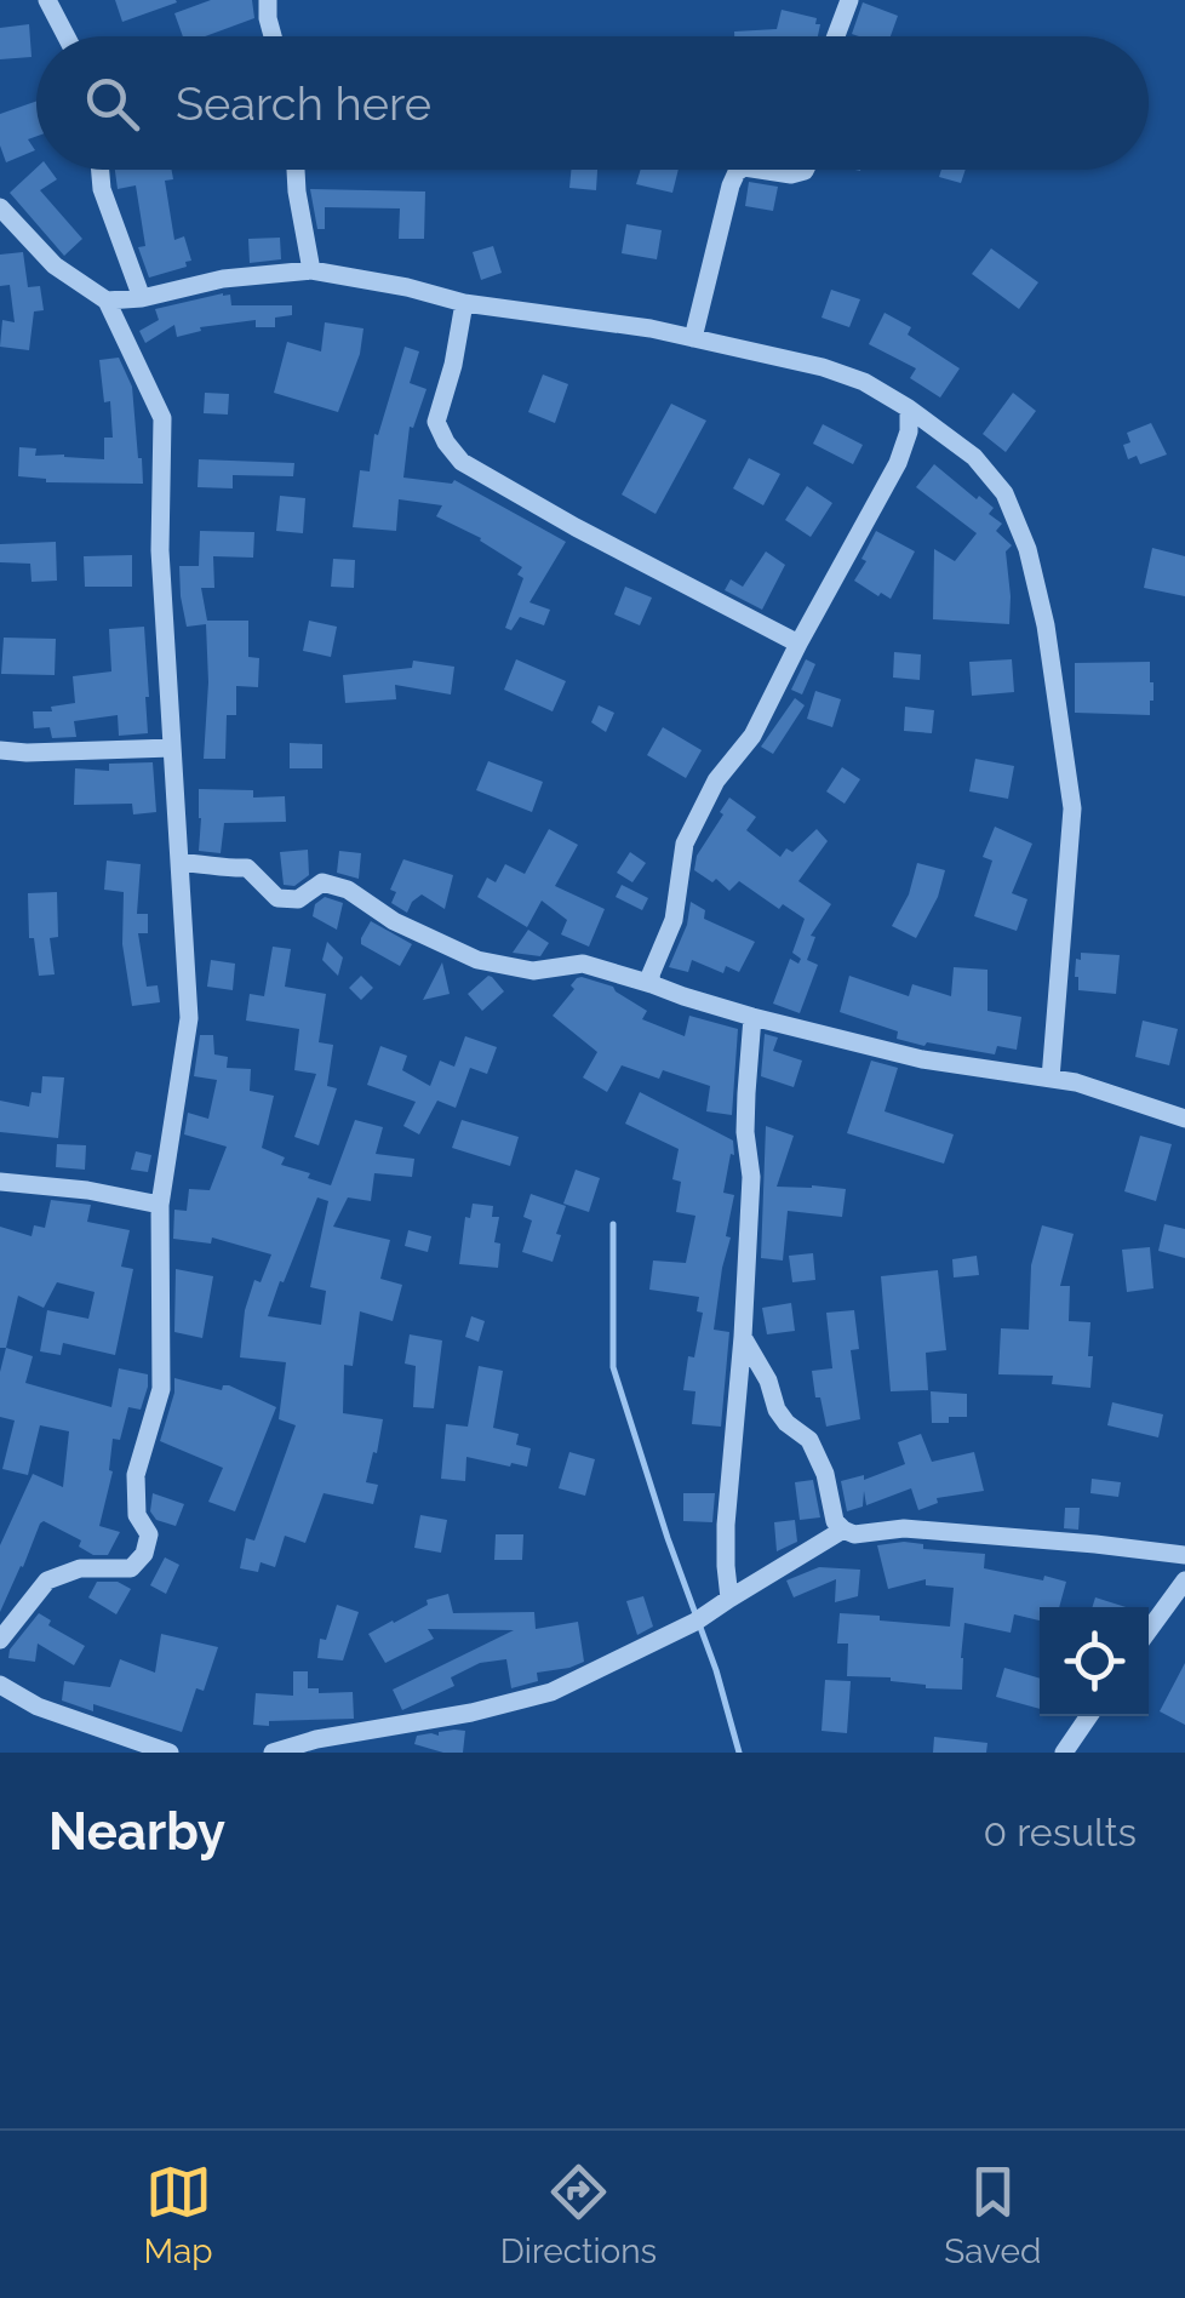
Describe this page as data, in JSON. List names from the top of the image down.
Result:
{
  "page": {
    "search": "Search here",
    "heading": ["Nearby", "0 results"],
    "nav": ["Map", "Directions", "Saved"]
  }
}
